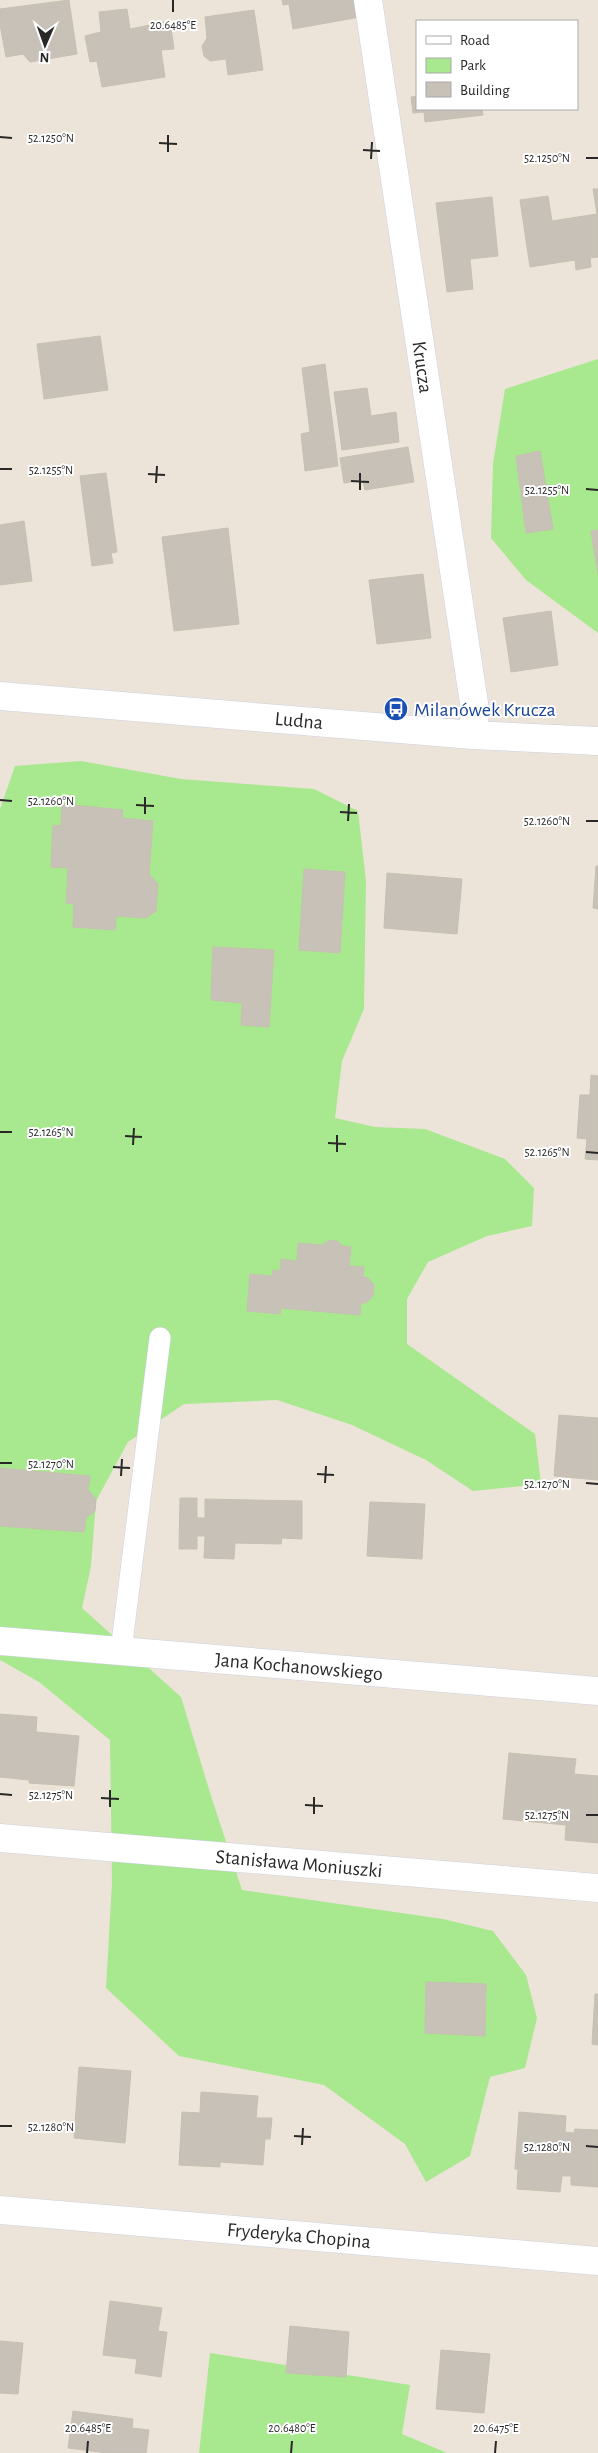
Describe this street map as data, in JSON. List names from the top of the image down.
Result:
{
  "streets": {
    "street": [
      "Krucza",
      "Ludna",
      "Jana Kochanowskiego",
      "Stanisława Moniuszki",
      "Fryderyka Chopina"
    ]
  },
  "crossings": [
    ["Krucza", "Ludna"]
  ],
  "places": {
    "bus stop": ["Milanówek Krucza"]
  },
  "legend": ["Road", "Park", "Building"],
  "north": "bottom",
  "coordinates": [
    "20.6485°E",
    "52.1250°N",
    "52.1255°N",
    "52.1260°N",
    "52.1265°N",
    "52.1270°N",
    "52.1275°N",
    "52.1280°N",
    "20.6480°E",
    "20.6475°E"
  ]
}
